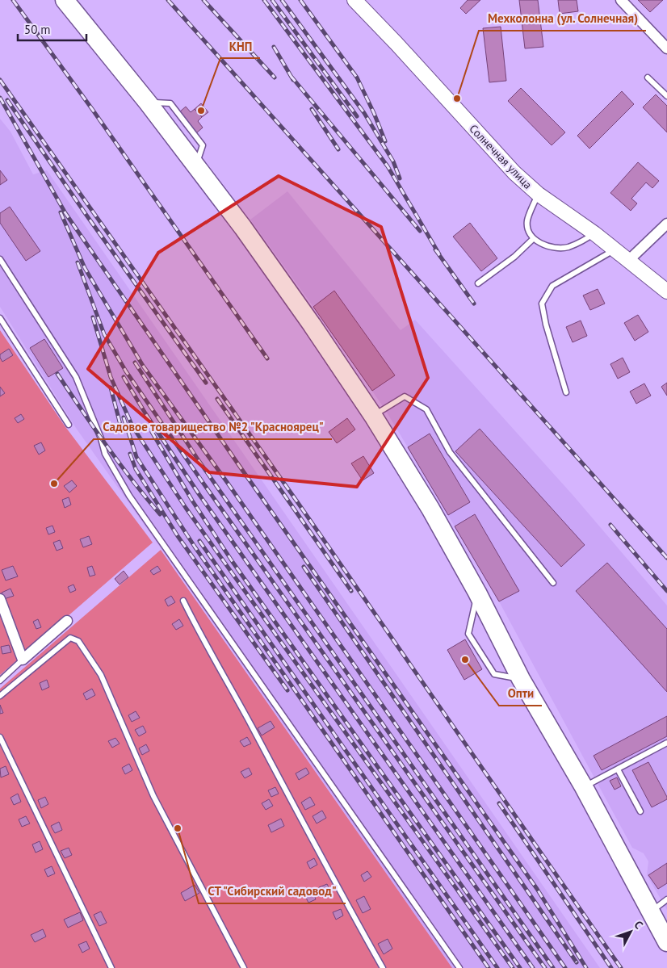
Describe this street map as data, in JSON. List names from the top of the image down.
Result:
{
  "streets": {
    "street": ["Солнечная улица"]
  },
  "places": [
    "Мехколонна (ул. Солнечная)",
    "КНП",
    "Садовое товарищество №2 \"Красноярец\"",
    "Опти",
    "СТ \"Сибирский садовод\""
  ],
  "scale_bar": "50 m",
  "north": "top right"
}
